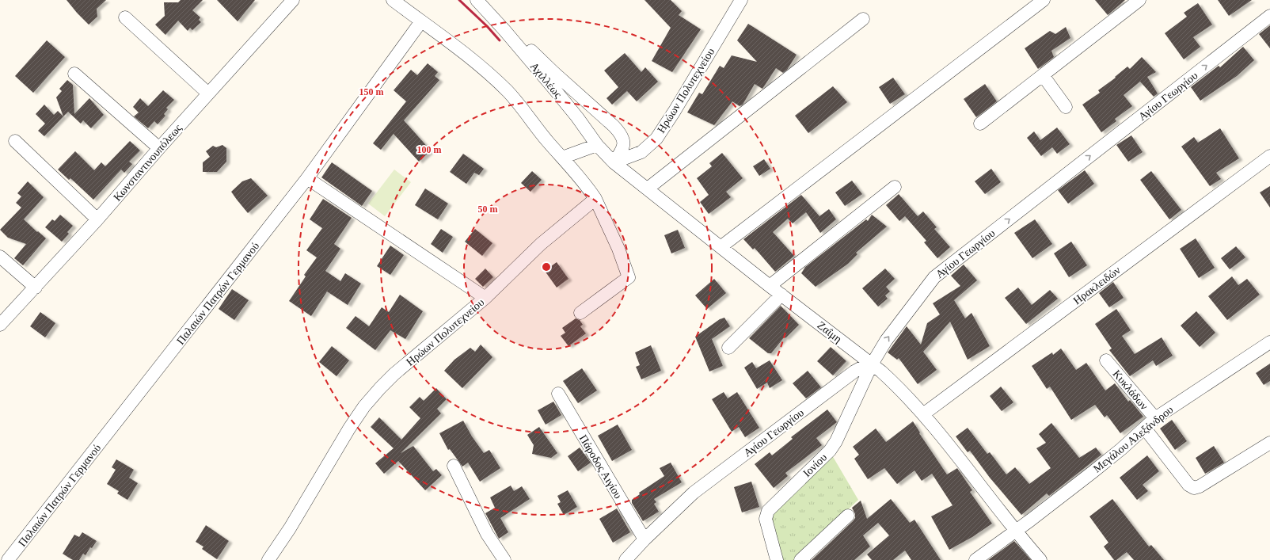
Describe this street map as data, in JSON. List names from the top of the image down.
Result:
{
  "streets": {
    "street": [
      "Αχιλλέως",
      "Ηρώων Πολυτεχνείου",
      "Αγίου Γεωργίου",
      "Κωνσταντινουπόλεως",
      "Ηρακλειδών",
      "Παλαιών Πατρών Γερμανού",
      "Ζαΐμη",
      "Κυκλάδων",
      "Μεγάλου Αλεξάνδρου",
      "Ιονίου",
      "Πάροδος Αιγίου"
    ]
  },
  "crossings": [
    ["Αχιλλέως", "Ηρώων Πολυτεχνείου"],
    ["Αχιλλέως", "Ζαΐμη"],
    ["Ηρώων Πολυτεχνείου", "Ζαΐμη"],
    ["Αγίου Γεωργίου", "Ζαΐμη"],
    ["Αγίου Γεωργίου", "Ιονίου"],
    ["Αγίου Γεωργίου", "Πάροδος Αιγίου"],
    ["Ηρακλειδών", "Ζαΐμη"],
    ["Ζαΐμη", "Μεγάλου Αλεξάνδρου"],
    ["Ζαΐμη", "Ιονίου"],
    ["Κυκλάδων", "Μεγάλου Αλεξάνδρου"]
  ],
  "rings": ["150 m", "100 m", "50 m"]
}
